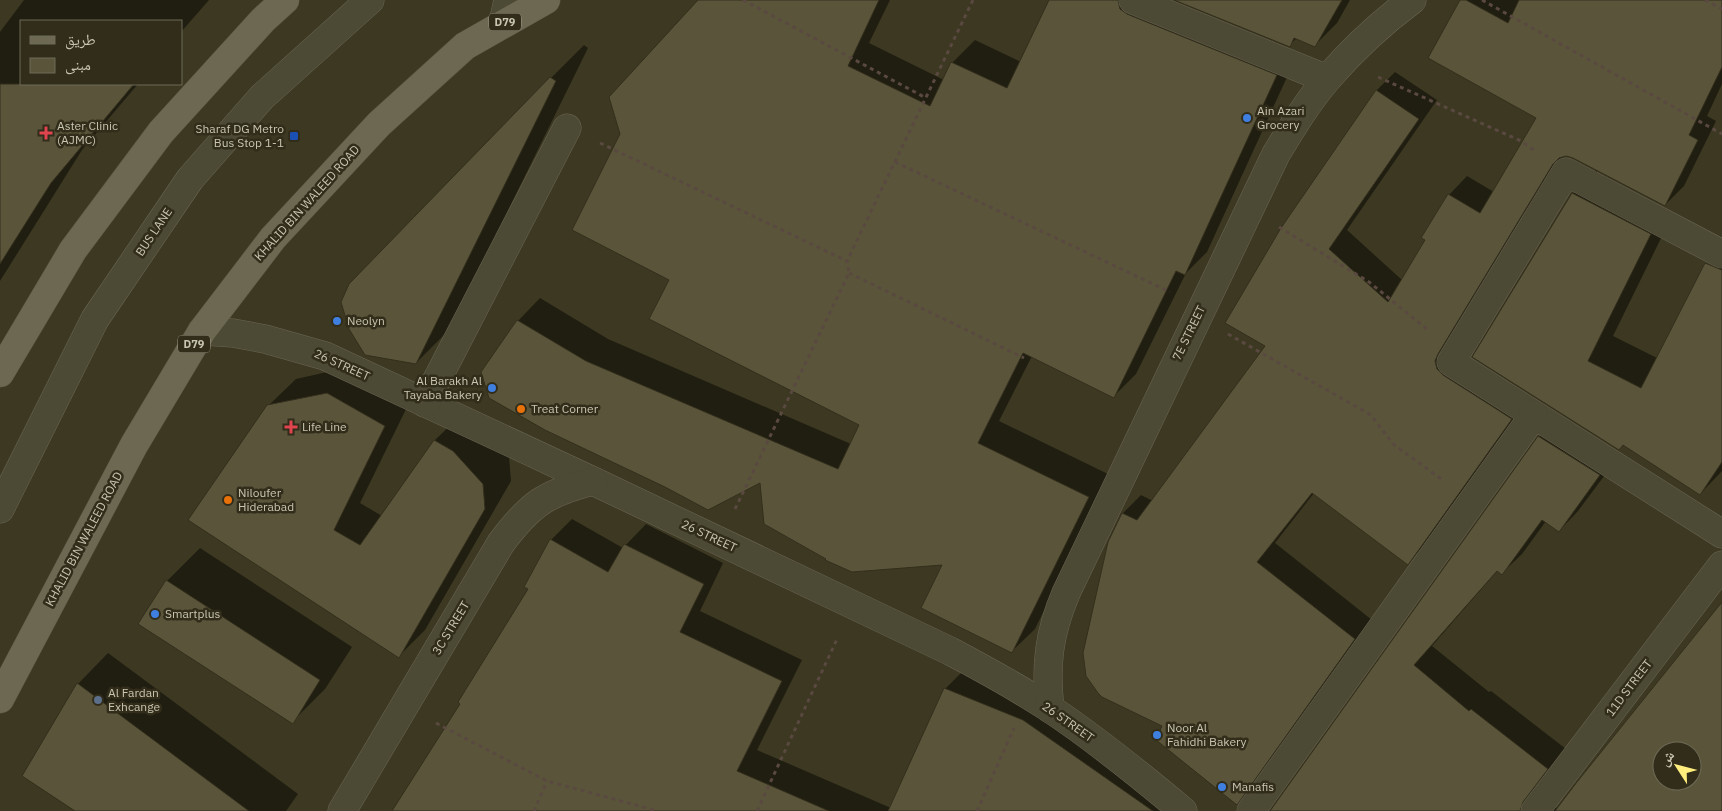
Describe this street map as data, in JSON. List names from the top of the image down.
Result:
{
  "streets": {
    "main road": ["D79", "KHALID BIN WALEED ROAD"],
    "street": [
      "BUS LANE",
      "7E STREET",
      "26 STREET",
      "3C STREET",
      "11D STREET"
    ]
  },
  "crossings": [
    ["KHALID BIN WALEED ROAD", "26 STREET"],
    ["7E STREET", "26 STREET"],
    ["26 STREET", "3C STREET"]
  ],
  "places": {
    "other": [
      "Ain Azari Grocery",
      "Neolyn",
      "Al Barakh Al Tayaba Bakery",
      "Treat Corner",
      "Niloufer Hiderabad",
      "Smartplus",
      "Al Fardan Exhcange",
      "Noor Al Fahidhi Bakery",
      "Manafis"
    ],
    "health": ["Aster Clinic (AJMC)", "Life Line"],
    "transit": ["Sharaf DG Metro Bus Stop 1-1"]
  },
  "legend": ["طريق", "مبنى"],
  "north": "top left"
}
